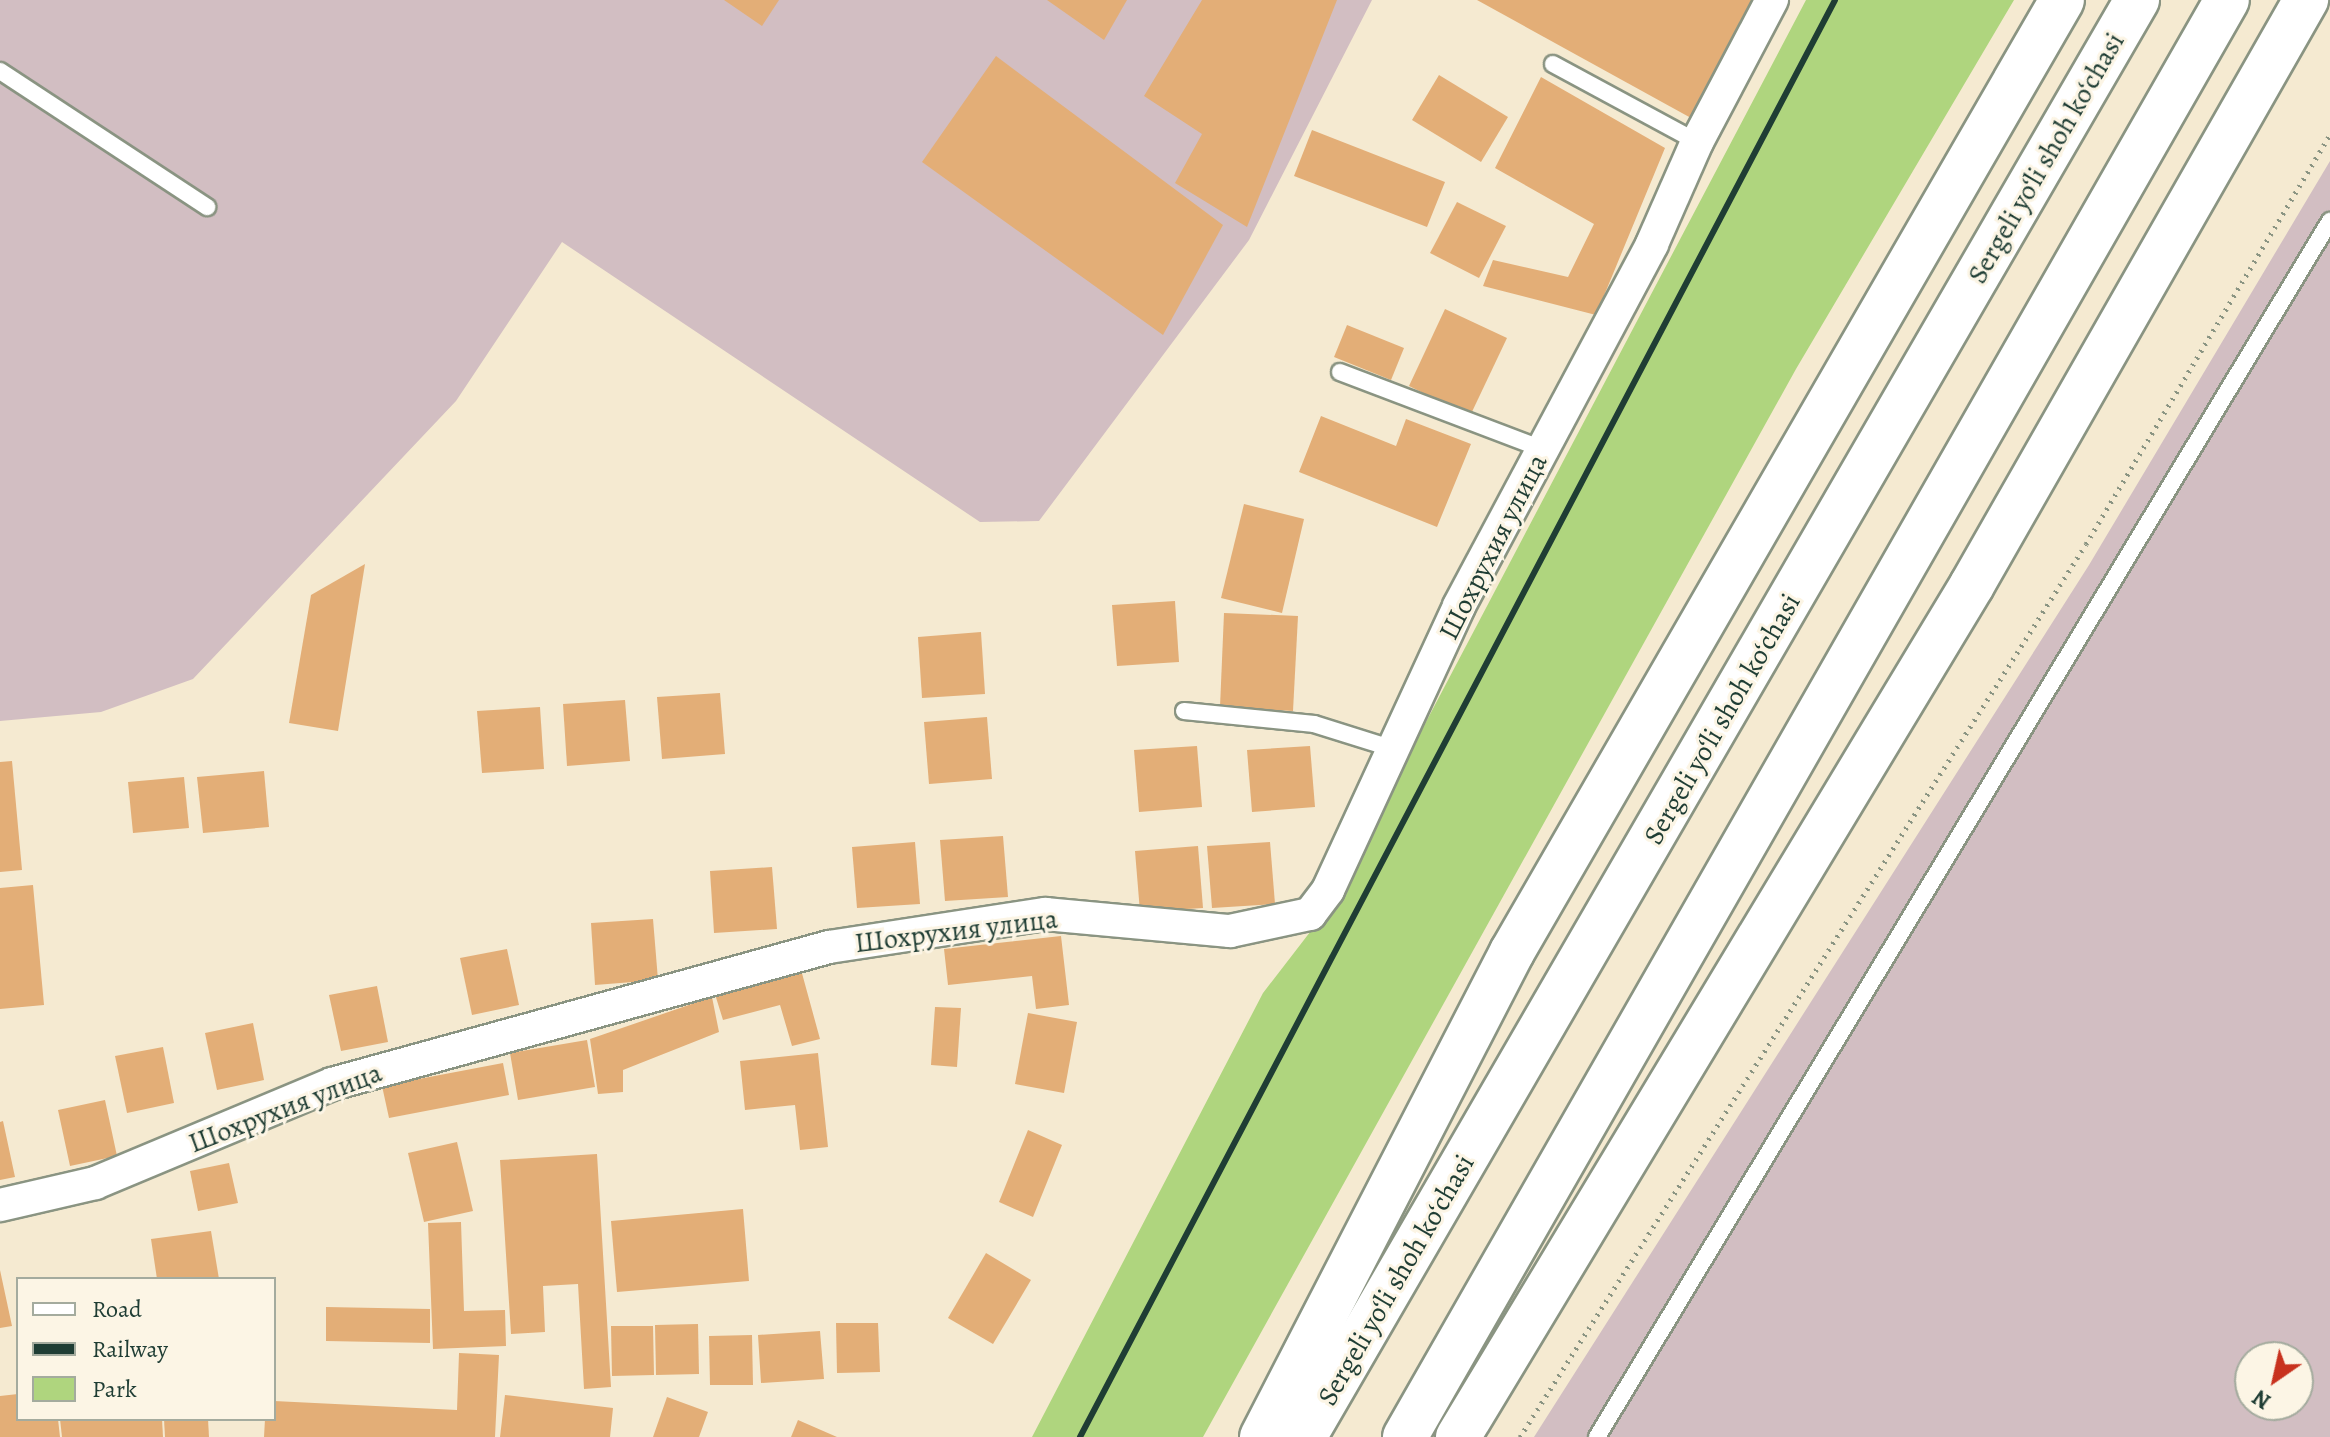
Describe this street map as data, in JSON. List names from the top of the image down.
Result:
{
  "streets": {
    "main road": ["Sergeli yo‘li shoh ko‘chasi"],
    "street": ["Шохрухия улица"]
  },
  "legend": ["Road", "Railway", "Park"],
  "north": "bottom left"
}
